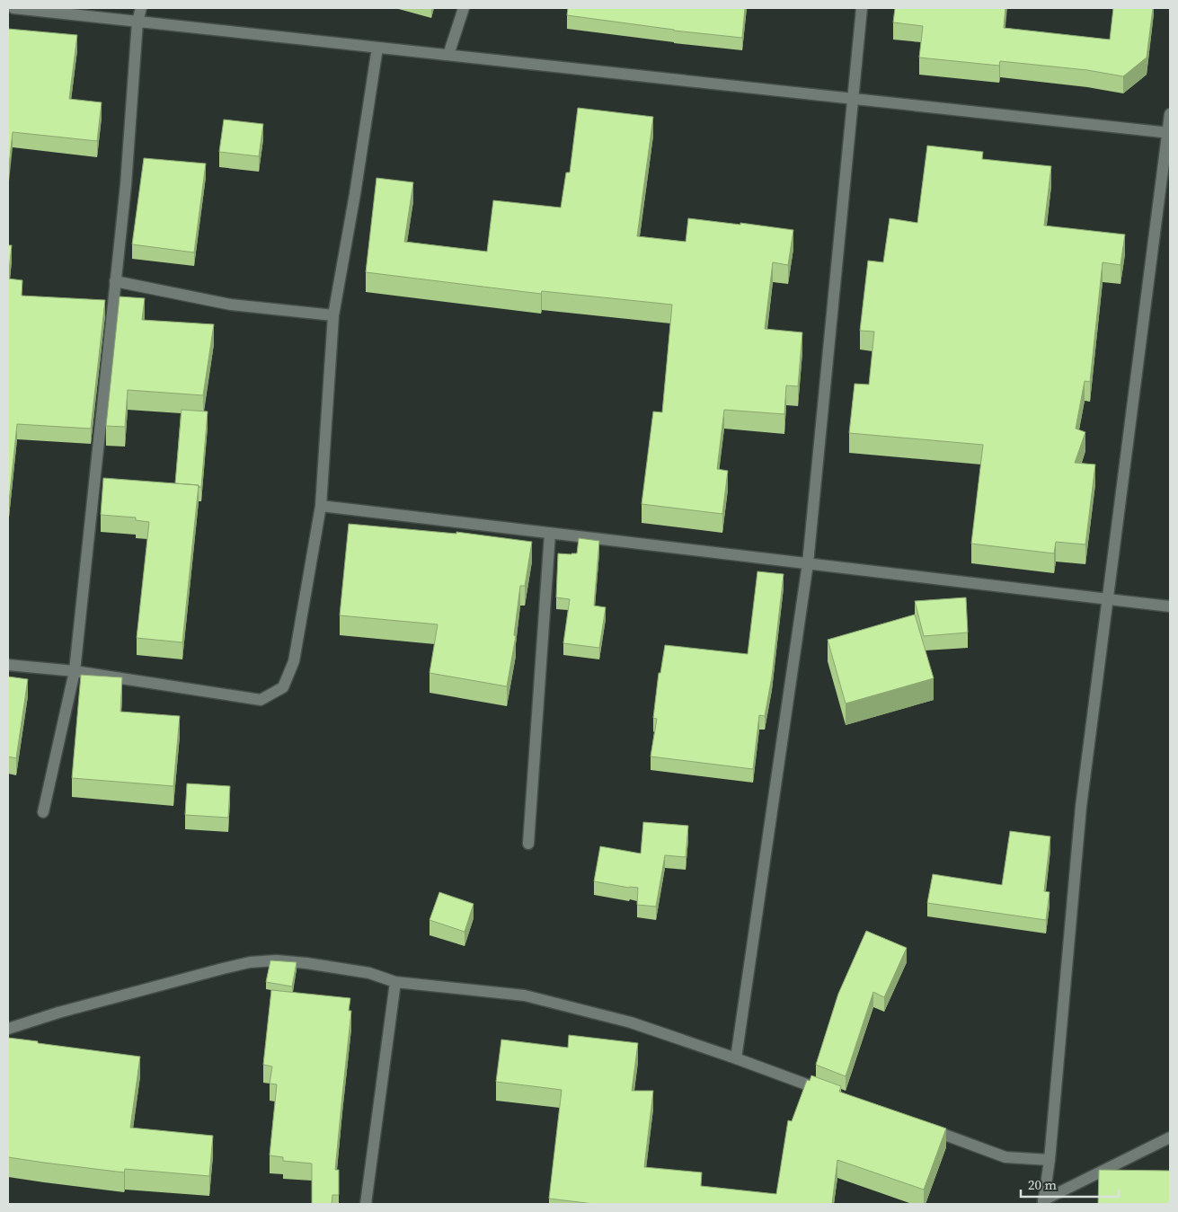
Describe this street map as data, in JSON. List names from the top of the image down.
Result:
{
  "scale_bar": "20 m"
}
